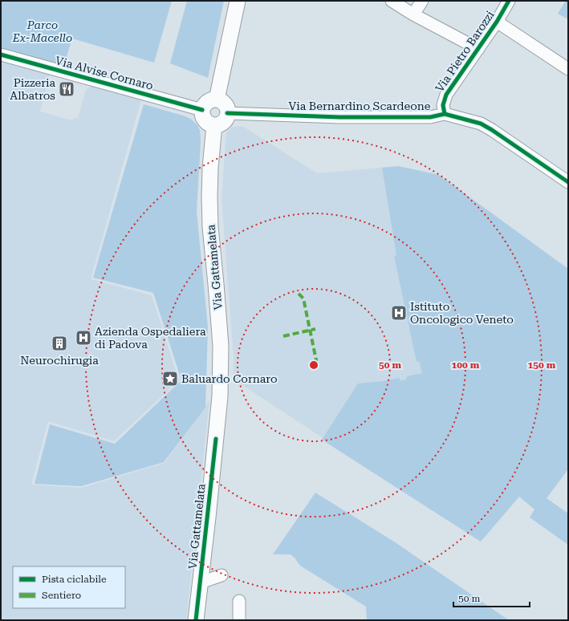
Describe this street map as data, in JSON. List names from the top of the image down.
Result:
{
  "streets": {
    "main road": ["Via Gattamelata"],
    "street": ["Via Pietro Barozzi", "Via Alvise Cornaro", "Via Bernardino Scardeone"]
  },
  "crossings": [
    ["Via Pietro Barozzi", "Via Bernardino Scardeone"],
    ["Via Alvise Cornaro", "Via Bernardino Scardeone"],
    ["Via Alvise Cornaro", "Via Gattamelata"],
    ["Via Bernardino Scardeone", "Via Gattamelata"]
  ],
  "parks": ["Parco Ex-Macello"],
  "places": {
    "restaurant": ["Pizzeria Albatros"],
    "hospital": ["Istituto Oncologico Veneto", "Azienda Ospedaliera di Padova"],
    "building": ["Neurochirugia"],
    "place": ["Baluardo Cornaro"]
  },
  "legend": ["Pista ciclabile", "Sentiero"],
  "scale_bar": "50 m",
  "rings": ["50 m", "100 m", "150 m"]
}
